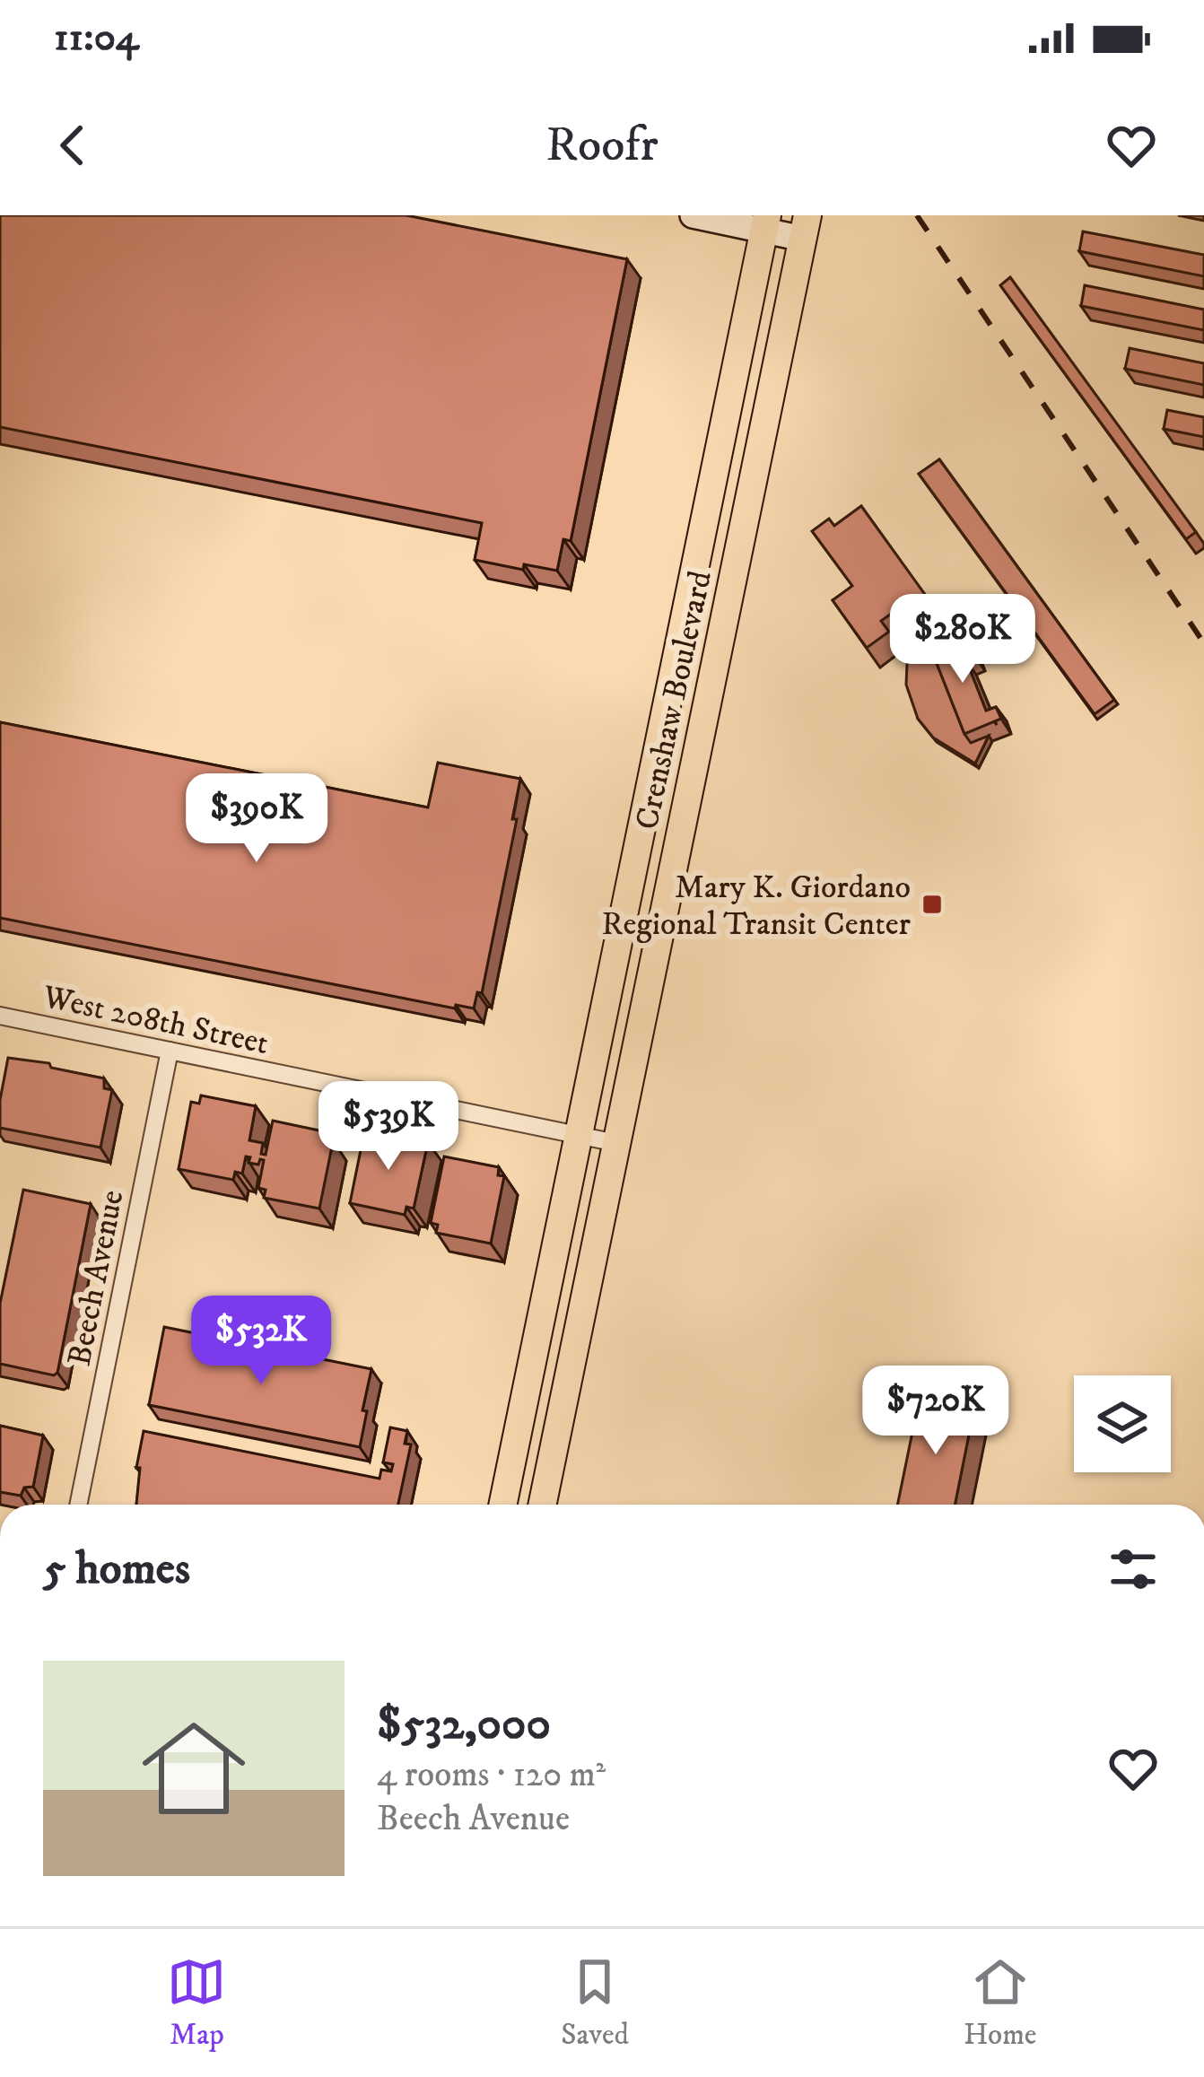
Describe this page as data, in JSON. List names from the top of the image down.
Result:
{
  "streets": {
    "main road": ["Crenshaw Boulevard"],
    "street": ["West 208th Street", "Beech Avenue"]
  },
  "crossings": [
    ["Crenshaw Boulevard", "West 208th Street"],
    ["West 208th Street", "Beech Avenue"]
  ],
  "places": {
    "transit": ["Mary K. Giordano Regional Transit Center"]
  },
  "page": {
    "status": "11:04",
    "header": "Roofr",
    "price": [
      "$280K",
      "$390K",
      "$539K",
      "$532K",
      "$720K"
    ],
    "heading": "5 homes",
    "list": [
      {
        "name": "$532,000",
        "note": "4 rooms · 120 m² · Beech Avenue"
      }
    ],
    "tabs": ["Map", "Saved", "Home"]
  }
}
